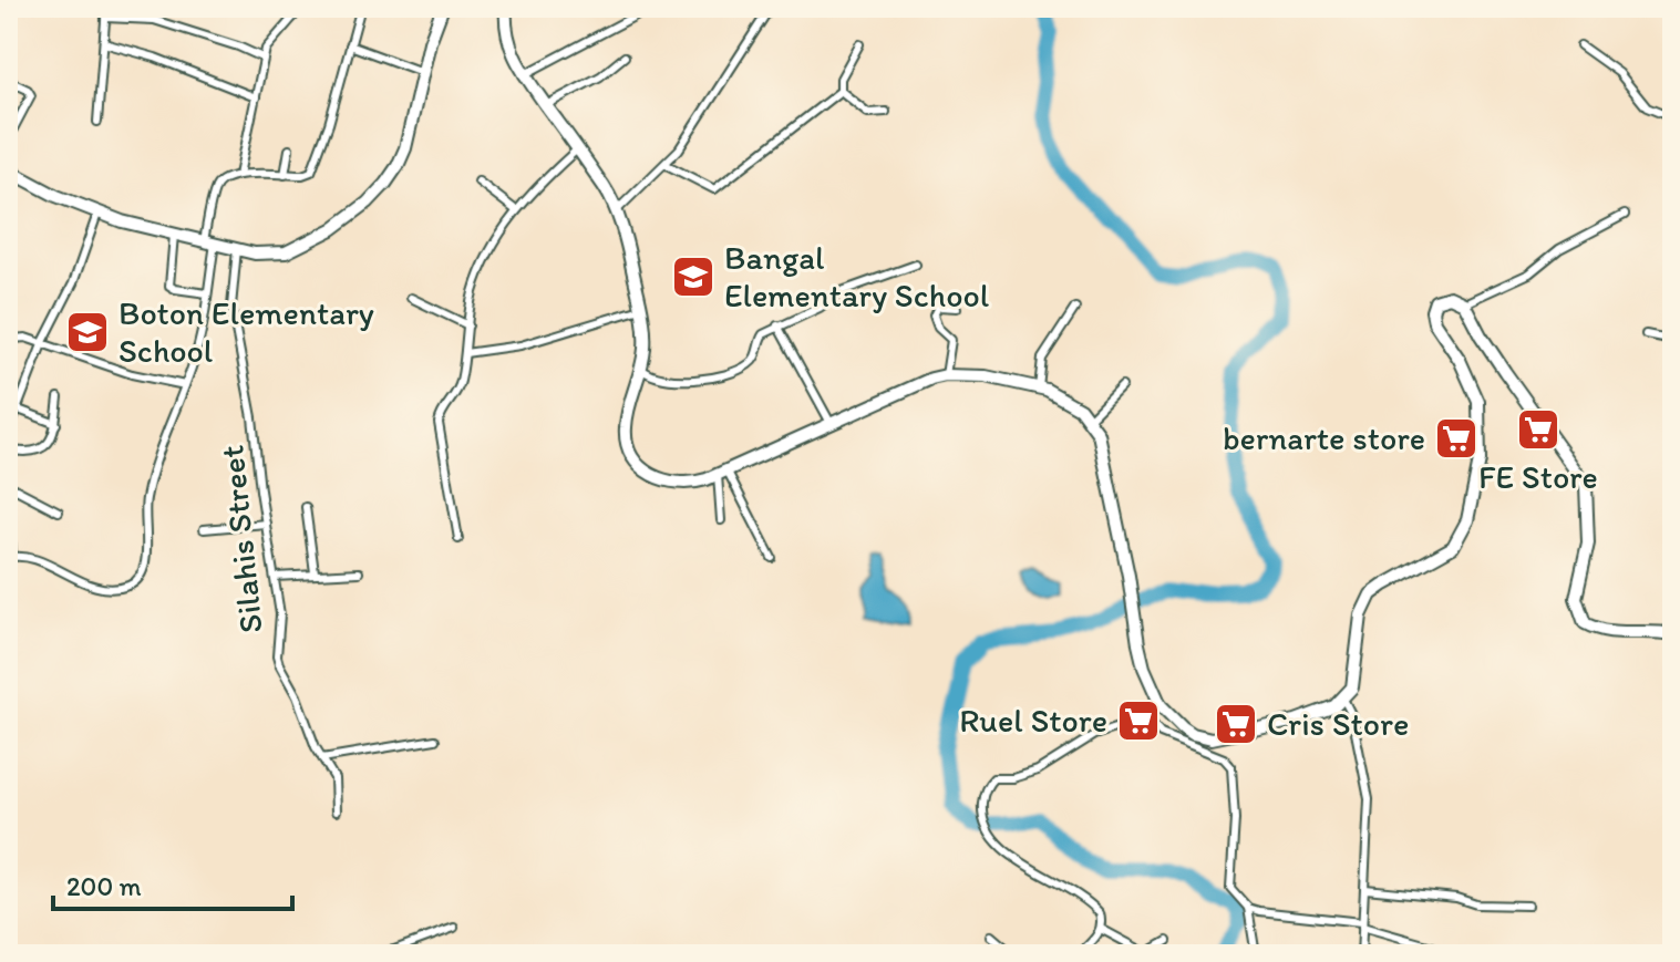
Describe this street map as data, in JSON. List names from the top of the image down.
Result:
{
  "streets": {
    "street": ["Silahis Street"]
  },
  "places": {
    "school or university": ["Bangal Elementary School", "Boton Elementary School"],
    "supermarket": [
      "FE Store",
      "bernarte store",
      "Ruel Store",
      "Cris Store"
    ]
  },
  "scale_bar": "200 m"
}
